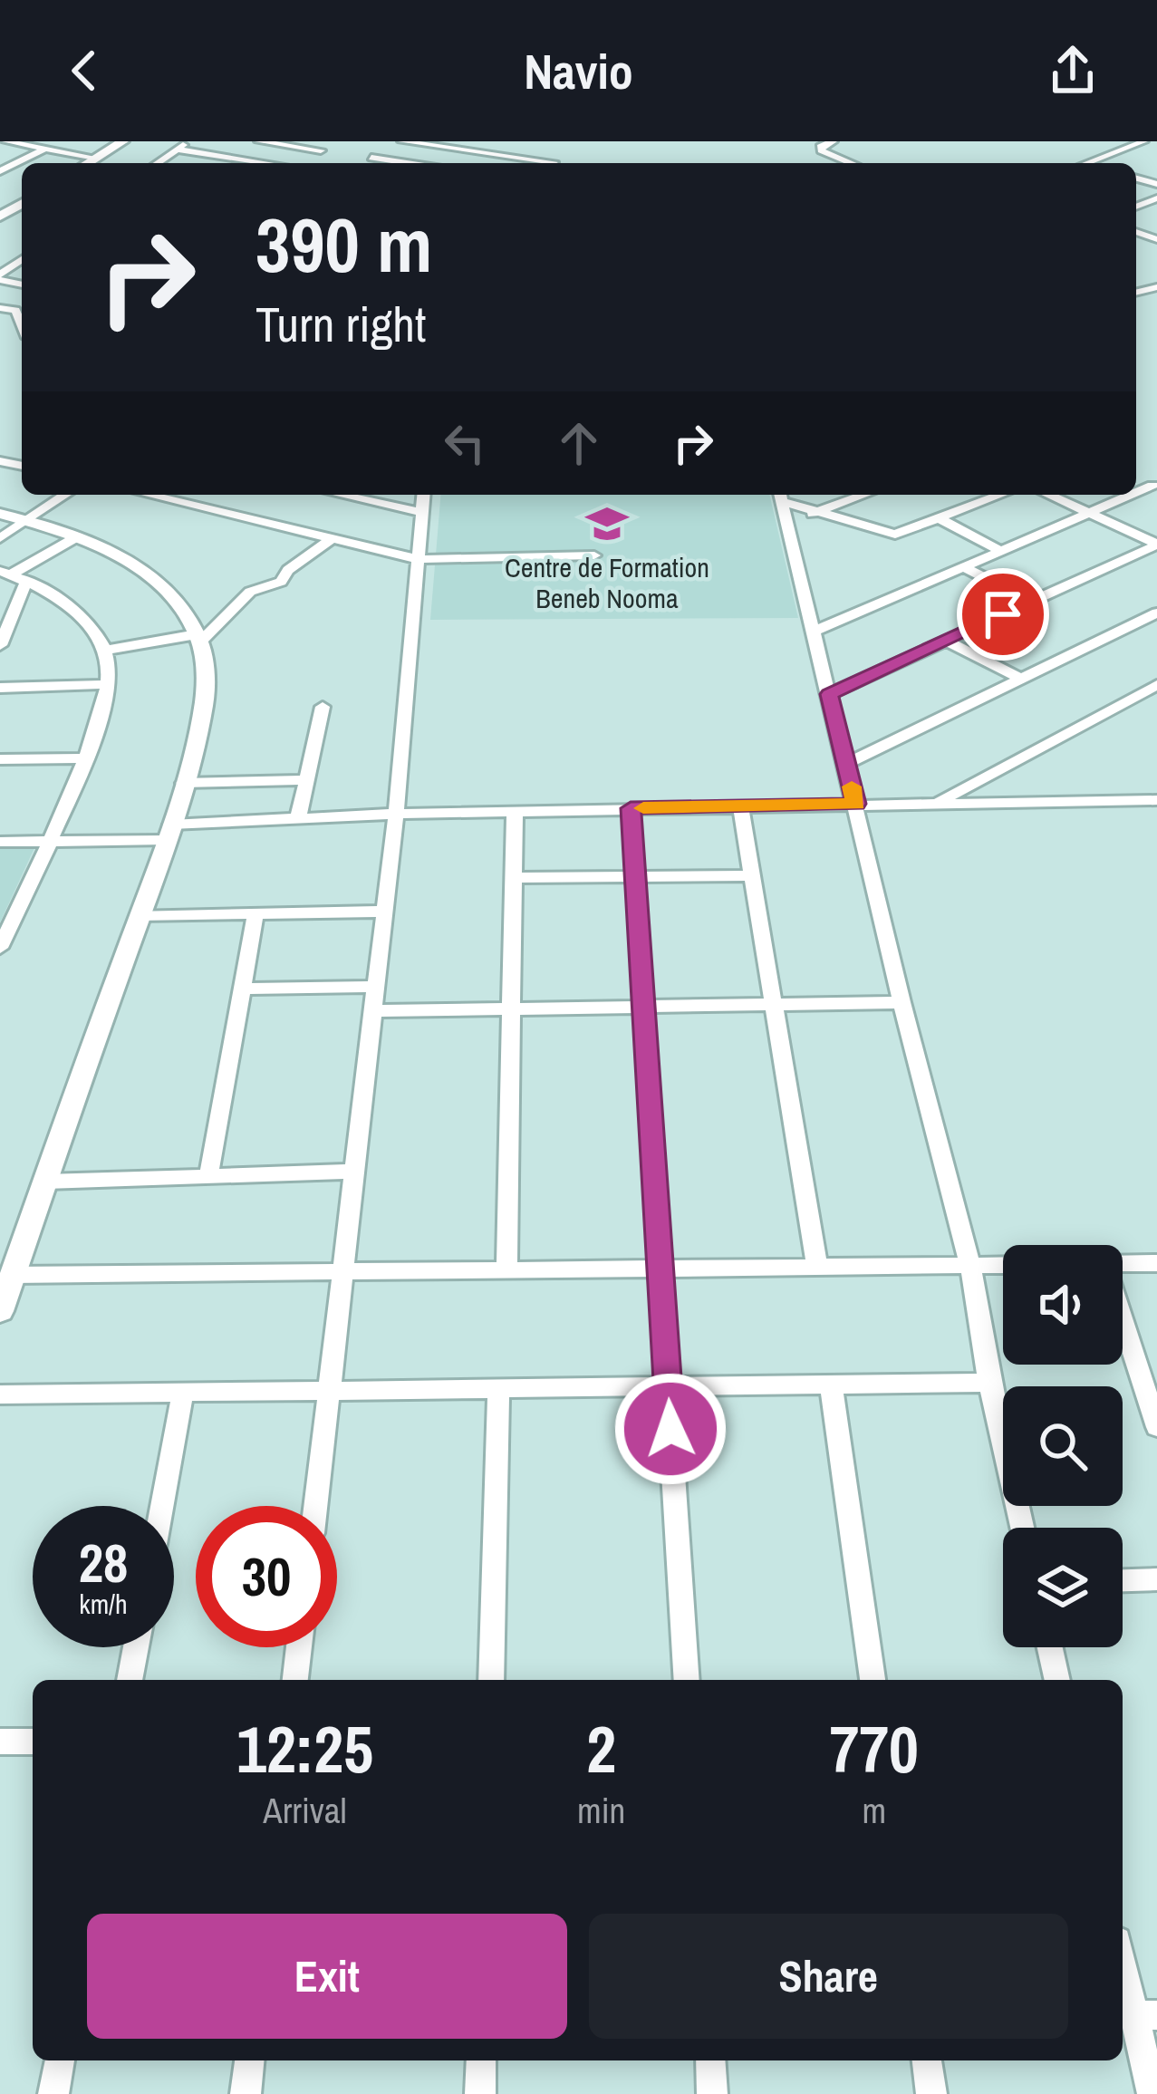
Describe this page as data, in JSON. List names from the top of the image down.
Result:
{
  "places": {
    "school or university": ["Centre de Formation Beneb Nooma"]
  },
  "page": {
    "header": "Navio",
    "turn": ["390 m", "Turn right"],
    "speed": "28 km/h",
    "limit": "30",
    "eta": [
      "12:25",
      "Arrival",
      "2",
      "min",
      "770",
      "m"
    ],
    "buttons": ["Exit", "Share"]
  }
}
